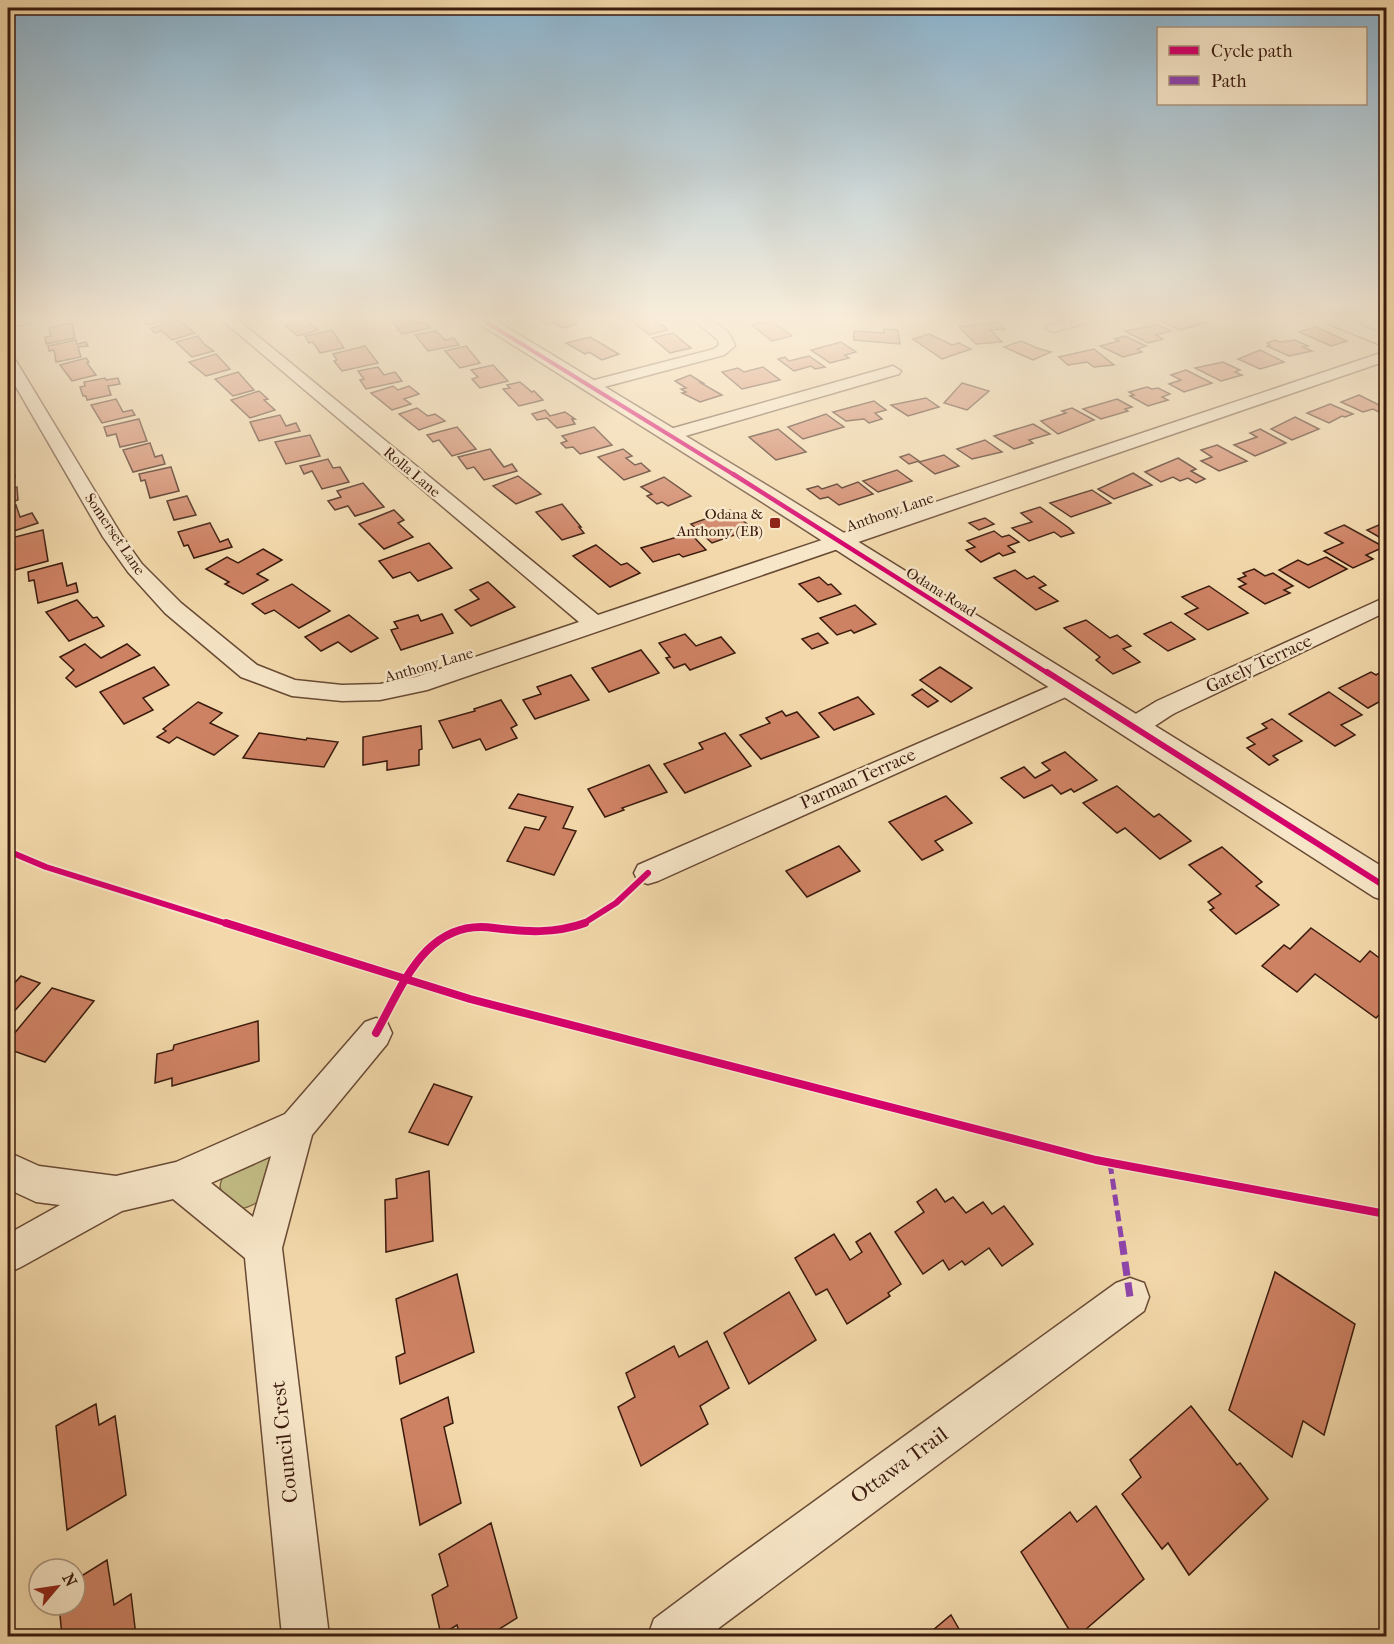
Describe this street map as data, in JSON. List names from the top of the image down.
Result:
{
  "streets": {
    "street": [
      "Rolla Lane",
      "Anthony Lane",
      "Somerset Lane",
      "Odana Road",
      "Gately Terrace",
      "Parman Terrace",
      "Council Crest",
      "Ottawa Trail"
    ]
  },
  "crossings": [
    ["Rolla Lane", "Anthony Lane"],
    ["Anthony Lane", "Somerset Lane"],
    ["Anthony Lane", "Odana Road"],
    ["Odana Road", "Gately Terrace"],
    ["Odana Road", "Parman Terrace"]
  ],
  "places": {
    "transit": ["Odana & Anthony (EB)"]
  },
  "legend": ["Cycle path", "Path"],
  "north": "top right"
}
